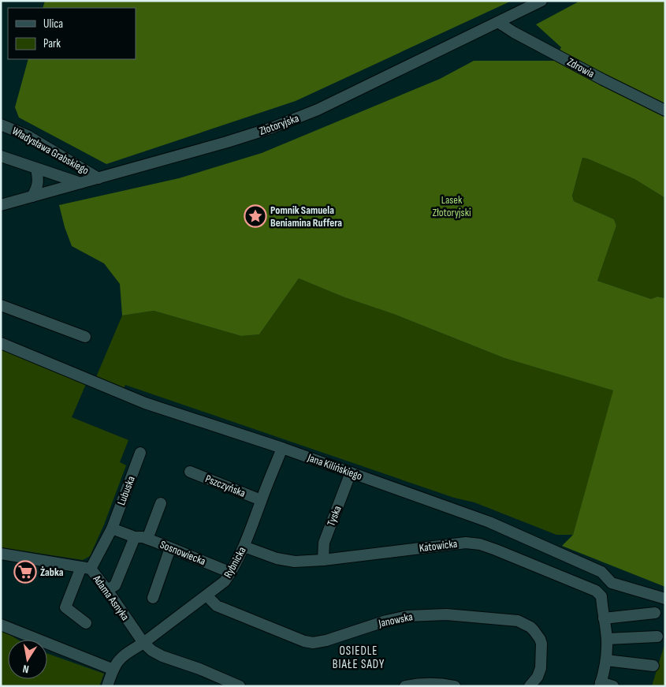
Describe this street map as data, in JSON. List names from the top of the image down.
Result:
{
  "streets": {
    "street": [
      "Zdrowia",
      "Złotoryjska",
      "Władysława Grabskiego",
      "Jana Kilińskiego",
      "Pszczyńska",
      "Lubuska",
      "Tyska",
      "Katowicka",
      "Sosnowiecka",
      "Rybnicka",
      "Adama Asnyka",
      "Janowska"
    ]
  },
  "crossings": [
    ["Zdrowia", "Złotoryjska"],
    ["Złotoryjska", "Władysława Grabskiego"],
    ["Jana Kilińskiego", "Tyska"],
    ["Jana Kilińskiego", "Rybnicka"],
    ["Pszczyńska", "Rybnicka"],
    ["Lubuska", "Adama Asnyka"],
    ["Tyska", "Katowicka"],
    ["Katowicka", "Rybnicka"],
    ["Sosnowiecka", "Rybnicka"],
    ["Rybnicka", "Adama Asnyka"],
    ["Rybnicka", "Janowska"]
  ],
  "districts": ["OSIEDLE BIAŁE SADY"],
  "parks": ["Lasek Złotoryjski"],
  "places": {
    "place": ["Pomnik Samuela Beniamina Ruffera"],
    "supermarket": ["Żabka"]
  },
  "legend": ["Ulica", "Park"],
  "north": "bottom"
}
